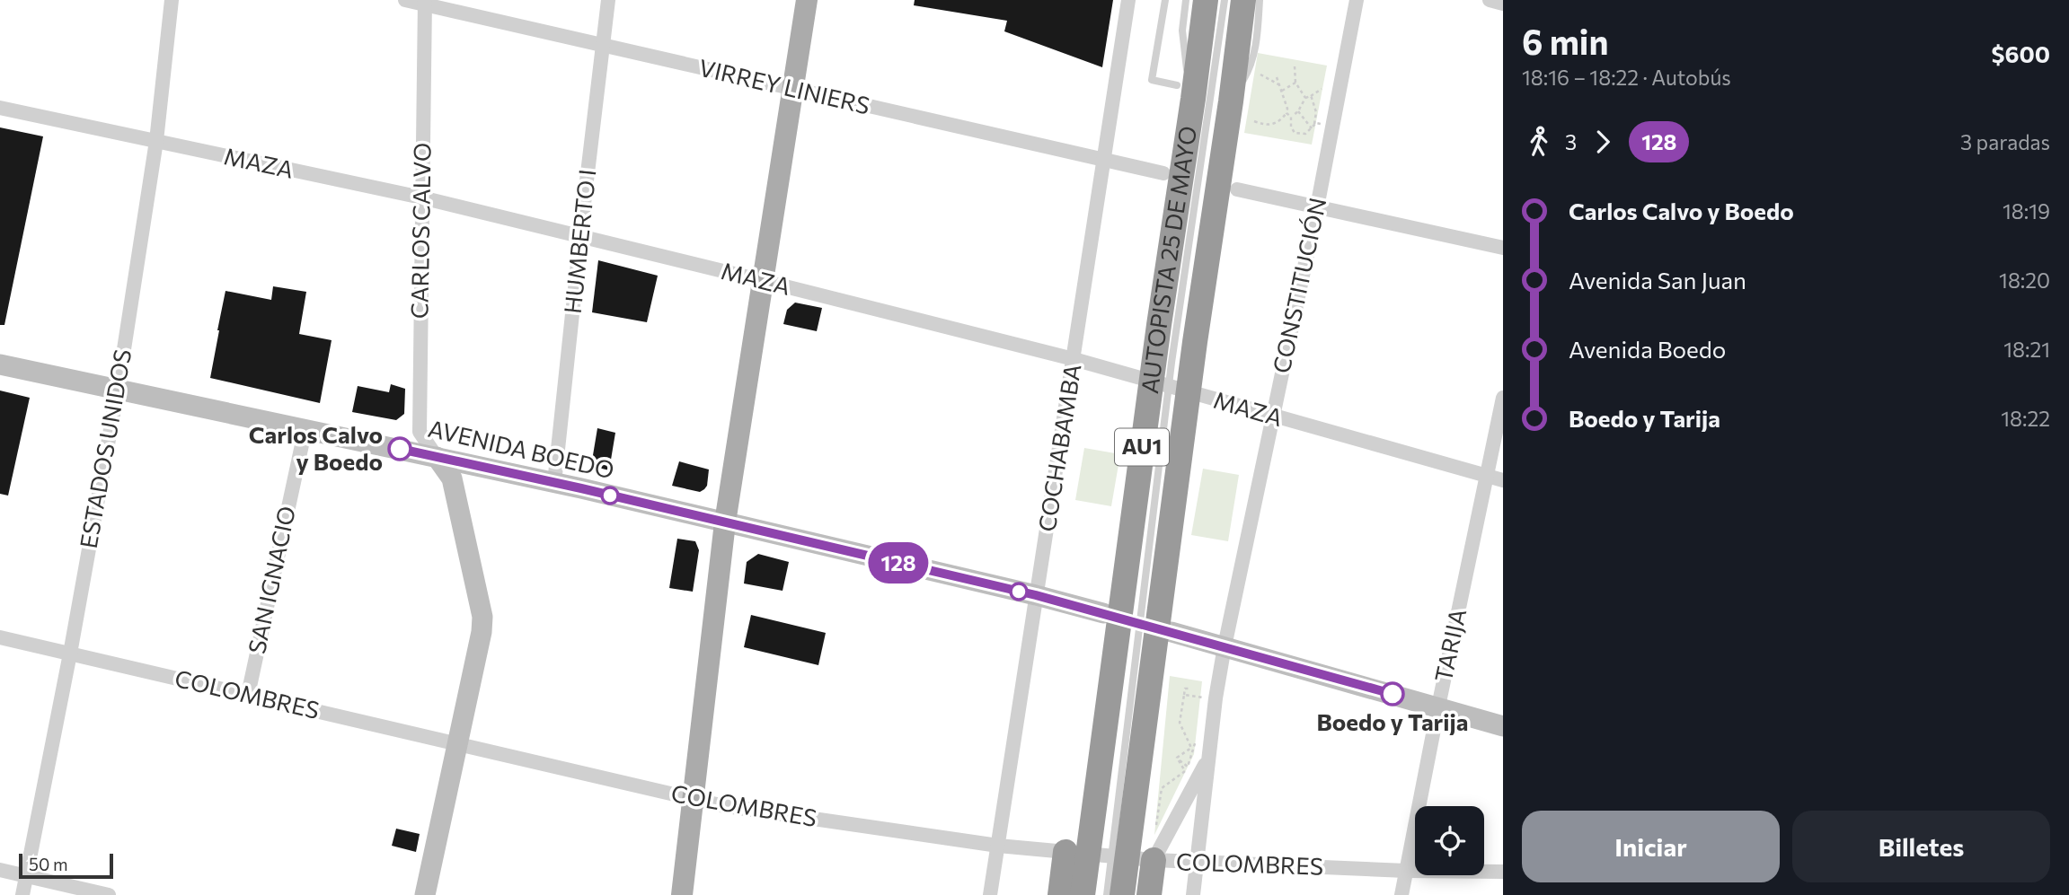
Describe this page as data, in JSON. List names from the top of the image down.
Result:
{
  "streets": {
    "highway": ["AUTOPISTA 25 DE MAYO", "AU1"],
    "main road": ["AVENIDA BOEDO"],
    "street": [
      "VIRREY LINIERS",
      "MAZA",
      "CARLOS CALVO",
      "HUMBERTO I",
      "CONSTITUCIÓN",
      "COCHABAMBA",
      "ESTADOS UNIDOS",
      "SAN IGNACIO",
      "TARIJA",
      "COLOMBRES"
    ]
  },
  "crossings": [
    ["VIRREY LINIERS", "CARLOS CALVO"],
    ["VIRREY LINIERS", "HUMBERTO I"],
    ["VIRREY LINIERS", "COCHABAMBA"],
    ["MAZA", "CARLOS CALVO"],
    ["MAZA", "HUMBERTO I"],
    ["MAZA", "CONSTITUCIÓN"],
    ["MAZA", "COCHABAMBA"],
    ["MAZA", "ESTADOS UNIDOS"],
    ["MAZA", "TARIJA"],
    ["CARLOS CALVO", "AVENIDA BOEDO"],
    ["HUMBERTO I", "AVENIDA BOEDO"],
    ["CONSTITUCIÓN", "COLOMBRES"],
    ["COCHABAMBA", "AVENIDA BOEDO"],
    ["COCHABAMBA", "COLOMBRES"],
    ["ESTADOS UNIDOS", "AVENIDA BOEDO"],
    ["ESTADOS UNIDOS", "COLOMBRES"],
    ["AVENIDA BOEDO", "SAN IGNACIO"],
    ["SAN IGNACIO", "COLOMBRES"],
    ["TARIJA", "COLOMBRES"]
  ],
  "places": ["Carlos Calvo y Boedo", "Boedo y Tarija"],
  "lines": ["bus line 128"],
  "scale_bar": "50 m",
  "page": {
    "on_map": "128",
    "heading": ["6 min", "18:16 – 18:22 · Autobús", "$600"],
    "legs": ["3", "128", "3 paradas"],
    "list": [
      {
        "name": "Carlos Calvo y Boedo",
        "value": "18:19"
      },
      {
        "name": "Avenida San Juan",
        "value": "18:20"
      },
      {
        "name": "Avenida Boedo",
        "value": "18:21"
      },
      {
        "name": "Boedo y Tarija",
        "value": "18:22"
      }
    ],
    "buttons": ["Iniciar", "Billetes"],
    "scale": "50 m"
  }
}
